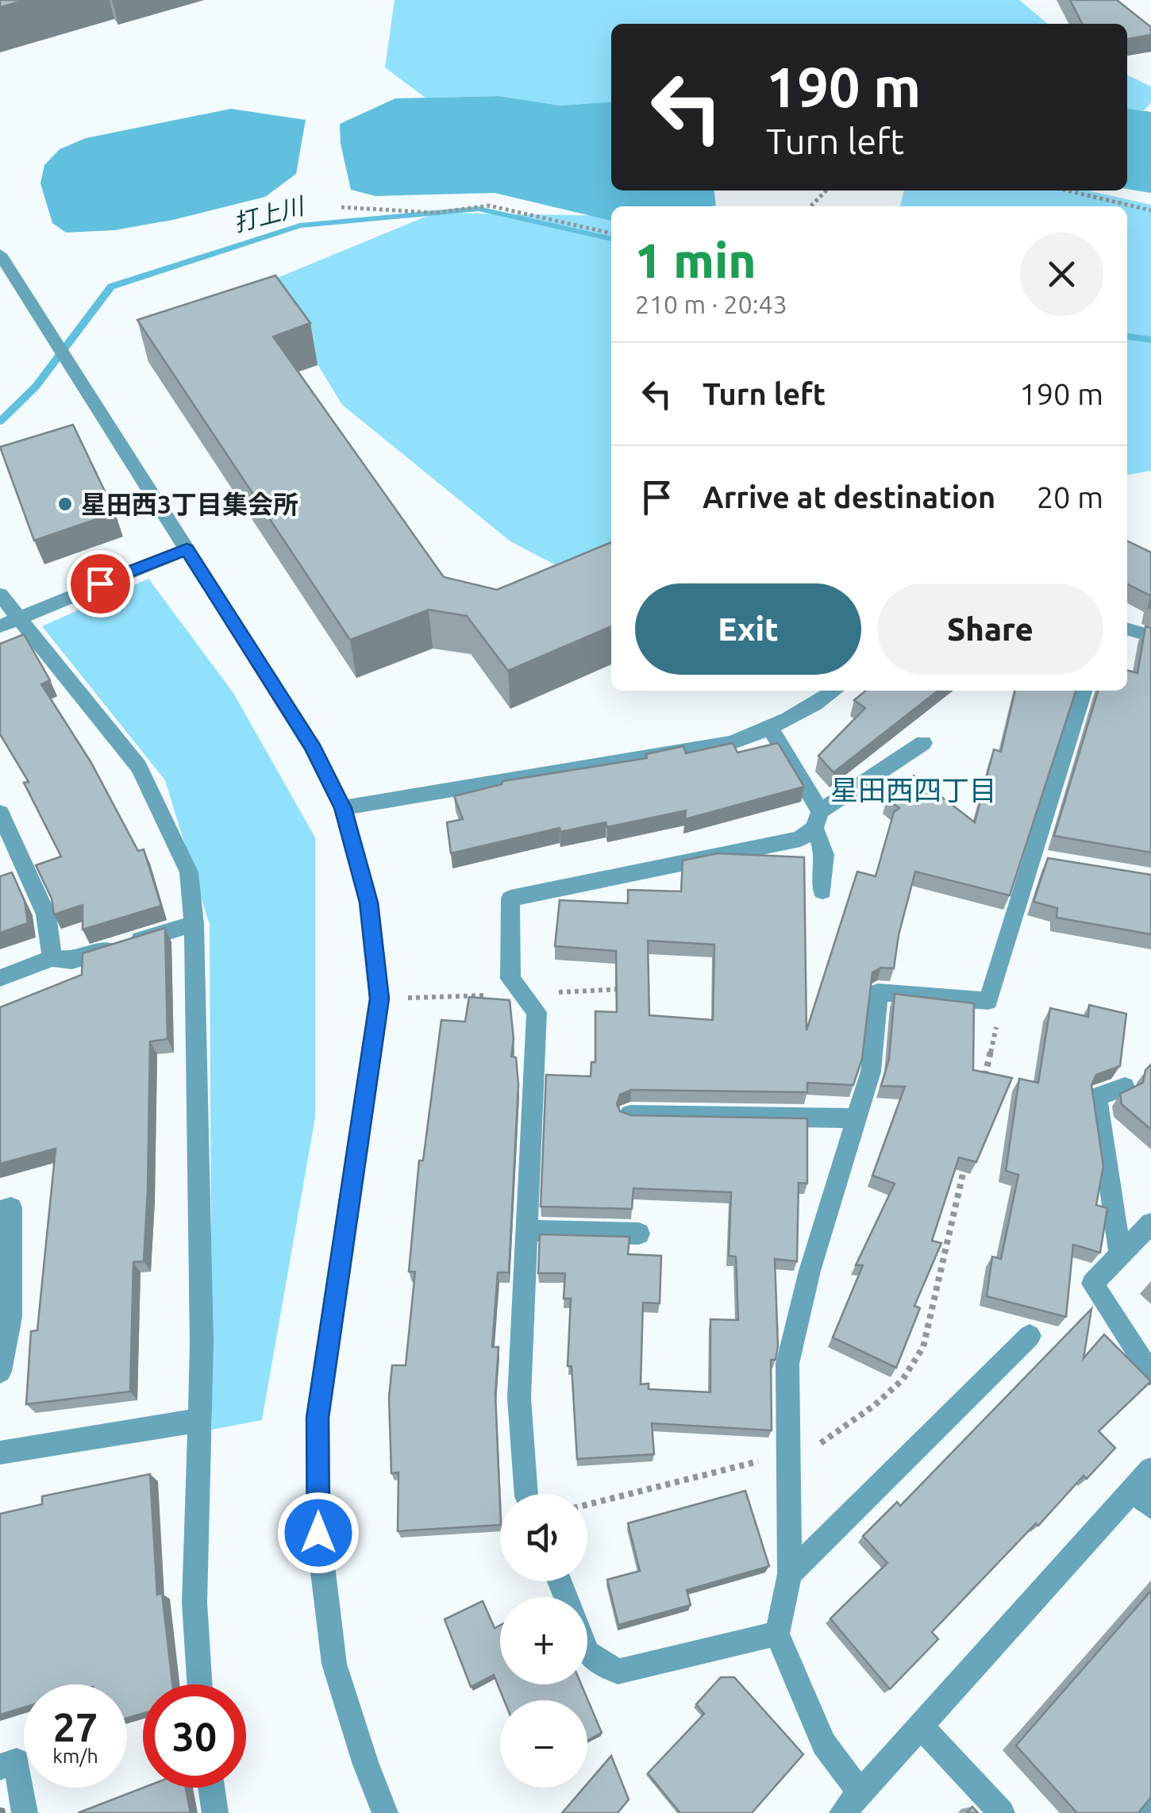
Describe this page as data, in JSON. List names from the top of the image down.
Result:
{
  "districts": ["星田西四丁目"],
  "water": ["打上川"],
  "places": ["星田西3丁目集会所"],
  "page": {
    "turn": ["190 m", "Turn left"],
    "heading": ["1 min", "210 m · 20:43"],
    "list": [
      {
        "name": "Turn left",
        "value": "190 m"
      },
      {
        "name": "Arrive at destination",
        "value": "20 m"
      }
    ],
    "buttons": ["Exit", "Share"],
    "map_buttons": ["+", "−"],
    "speed": "27 km/h",
    "limit": "30"
  }
}
